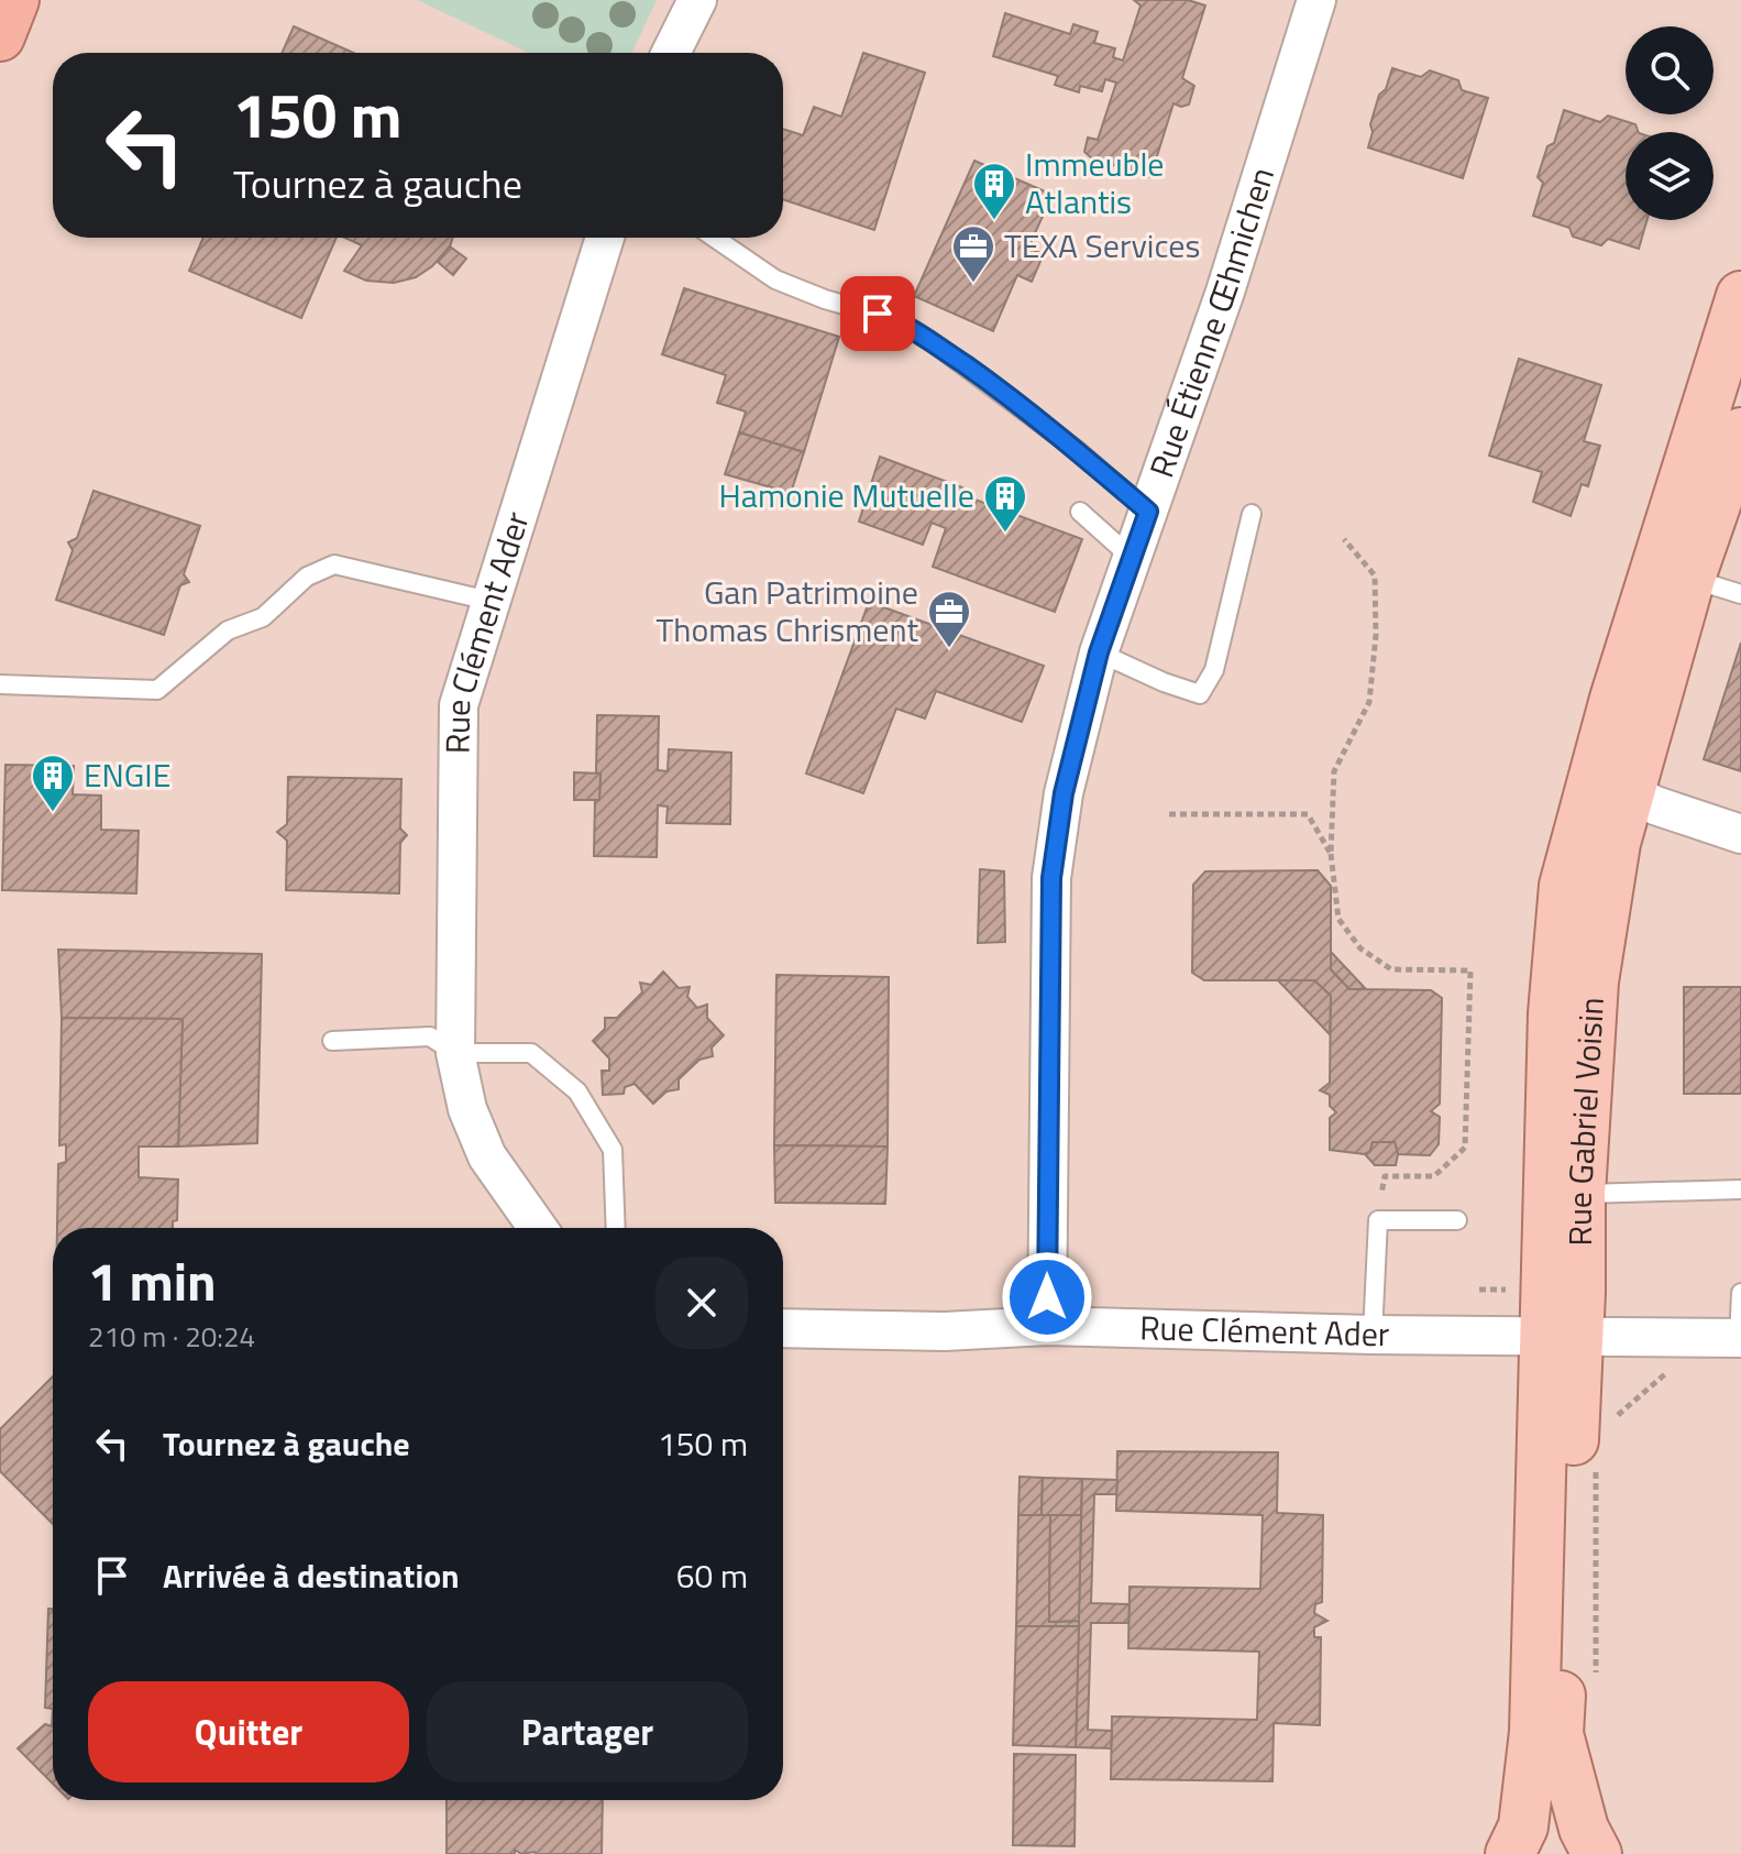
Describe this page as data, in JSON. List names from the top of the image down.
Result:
{
  "streets": {
    "main road": ["Rue Gabriel Voisin"],
    "street": ["Rue Étienne Œhmichen", "Rue Clément Ader"]
  },
  "crossings": [
    ["Rue Étienne Œhmichen", "Rue Clément Ader"],
    ["Rue Clément Ader", "Rue Gabriel Voisin"]
  ],
  "places": {
    "building": ["Immeuble Atlantis", "Hamonie Mutuelle", "ENGIE"],
    "office": ["TEXA Services", "Gan Patrimoine Thomas Chrisment"]
  },
  "page": {
    "turn": ["150 m", "Tournez à gauche"],
    "heading": ["1 min", "210 m · 20:24"],
    "list": [
      {
        "name": "Tournez à gauche",
        "value": "150 m"
      },
      {
        "name": "Arrivée à destination",
        "value": "60 m"
      }
    ],
    "buttons": ["Quitter", "Partager"]
  }
}
